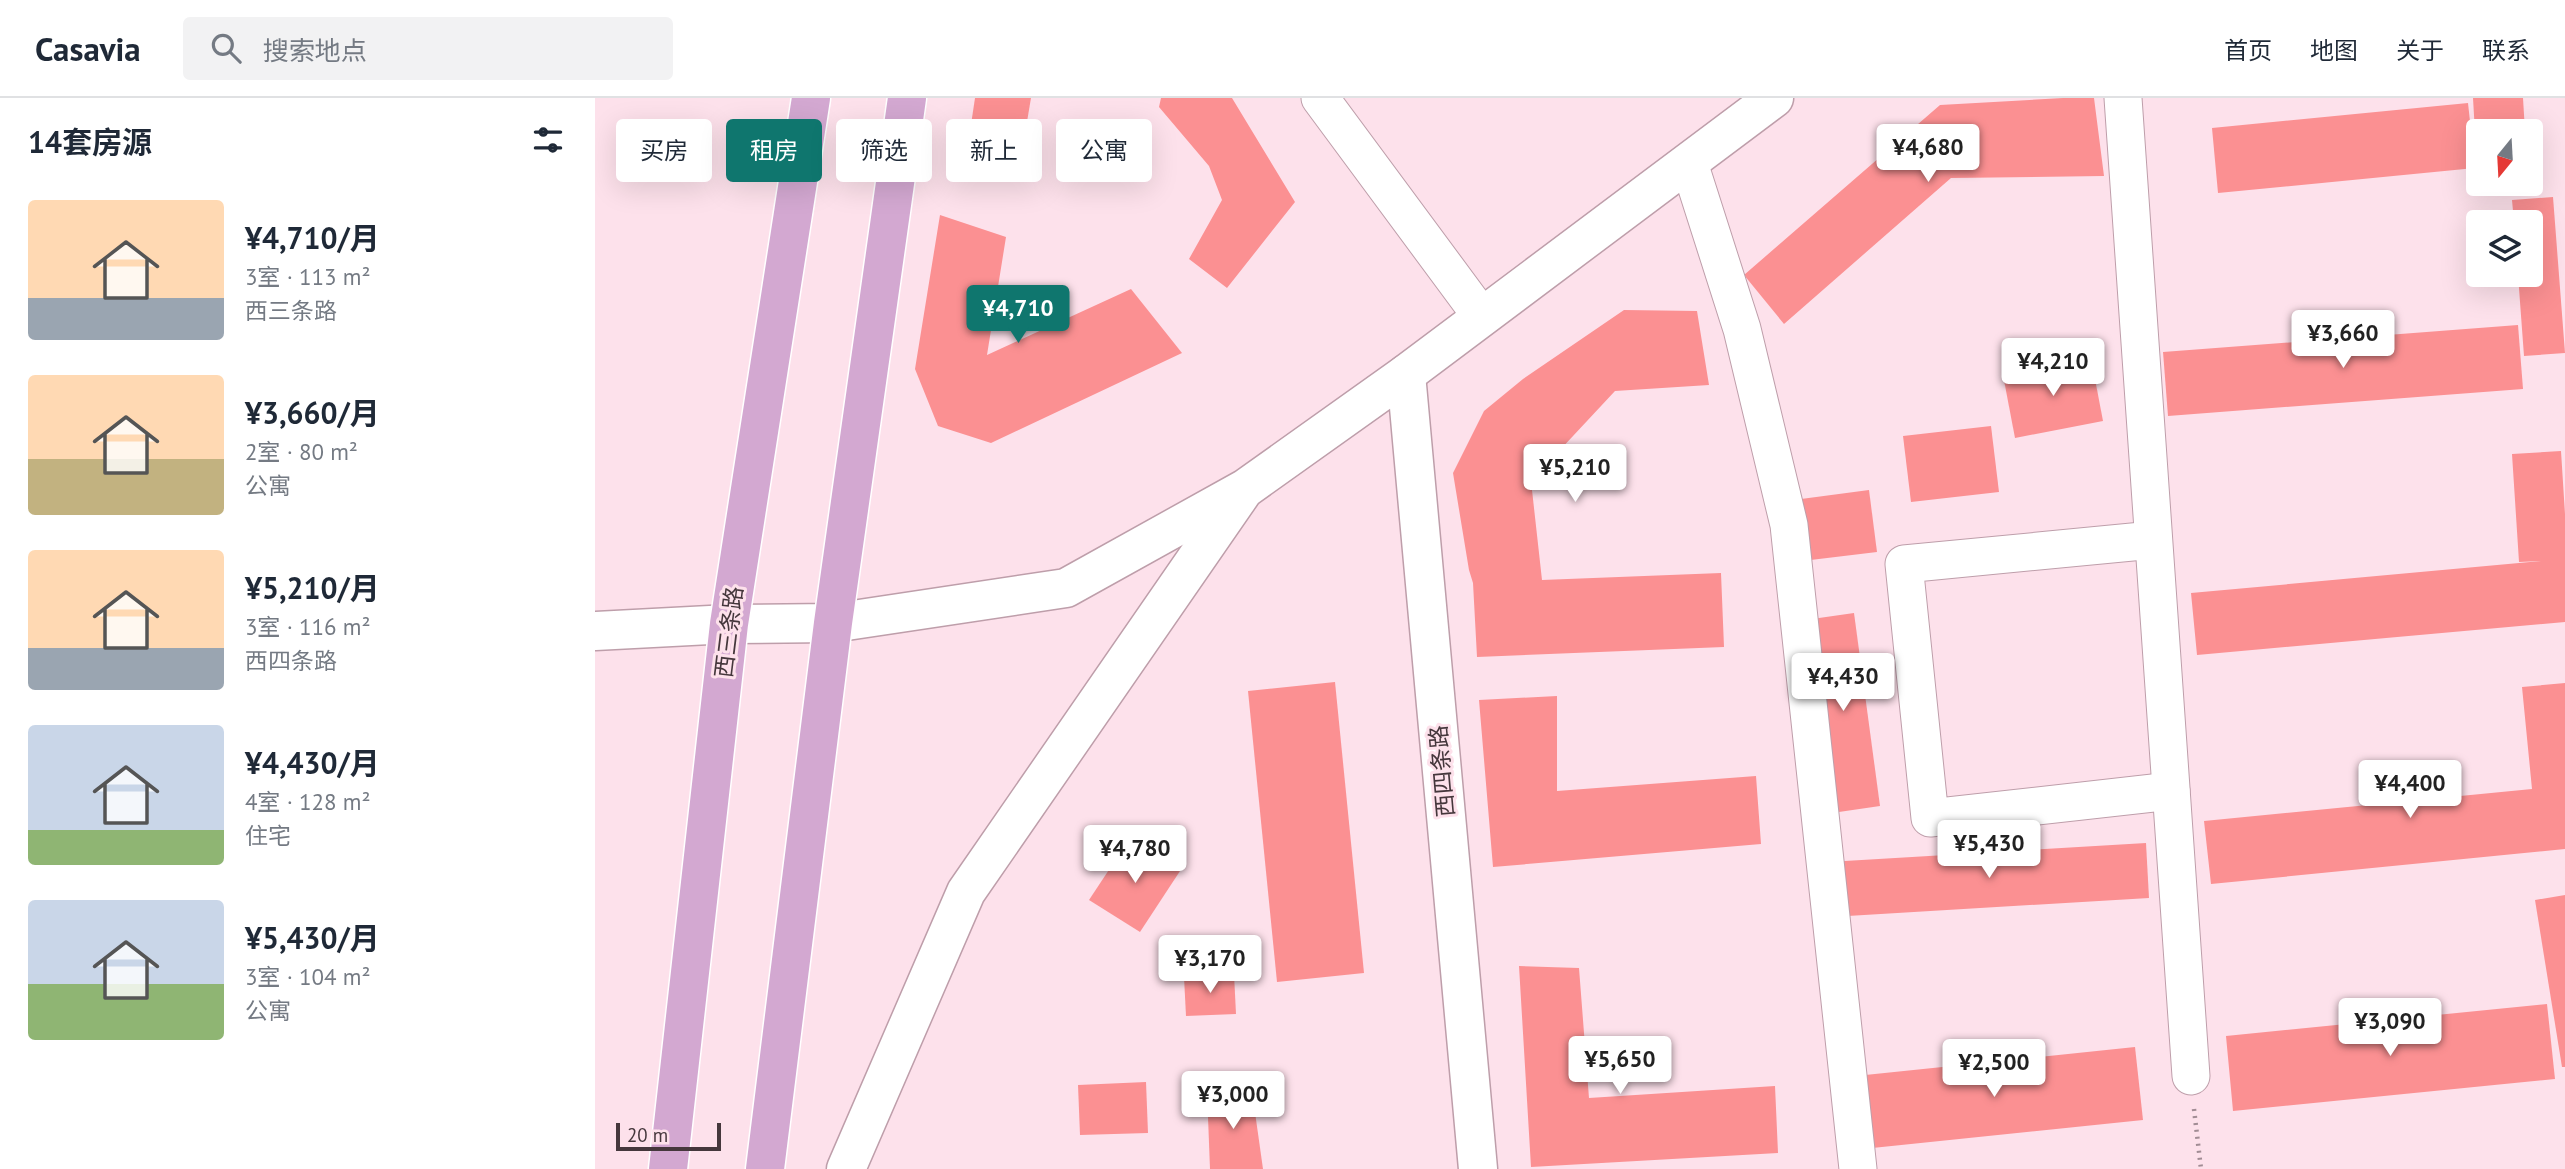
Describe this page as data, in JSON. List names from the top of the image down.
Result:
{
  "streets": {
    "main road": ["西三条路", "西四条路"]
  },
  "scale_bar": "20 m",
  "north": "bottom",
  "page": {
    "header": "Casavia",
    "search": "搜索地点",
    "nav": [
      "首页",
      "地图",
      "关于",
      "联系"
    ],
    "heading": "14套房源",
    "chip": [
      "买房",
      "租房",
      "筛选",
      "新上",
      "公寓"
    ],
    "price": [
      "¥4,680",
      "¥4,710",
      "¥3,660",
      "¥4,210",
      "¥5,210",
      "¥4,430",
      "¥4,400",
      "¥5,430",
      "¥4,780",
      "¥3,170",
      "¥3,090",
      "¥5,650",
      "¥2,500",
      "¥3,000"
    ],
    "list": [
      {
        "name": "¥4,710/月",
        "note": "3室 · 113 m² · 西三条路"
      },
      {
        "name": "¥3,660/月",
        "note": "2室 · 80 m² · 公寓"
      },
      {
        "name": "¥5,210/月",
        "note": "3室 · 116 m² · 西四条路"
      },
      {
        "name": "¥4,430/月",
        "note": "4室 · 128 m² · 住宅"
      },
      {
        "name": "¥5,430/月",
        "note": "3室 · 104 m² · 公寓"
      }
    ],
    "scale": "20 m"
  }
}
